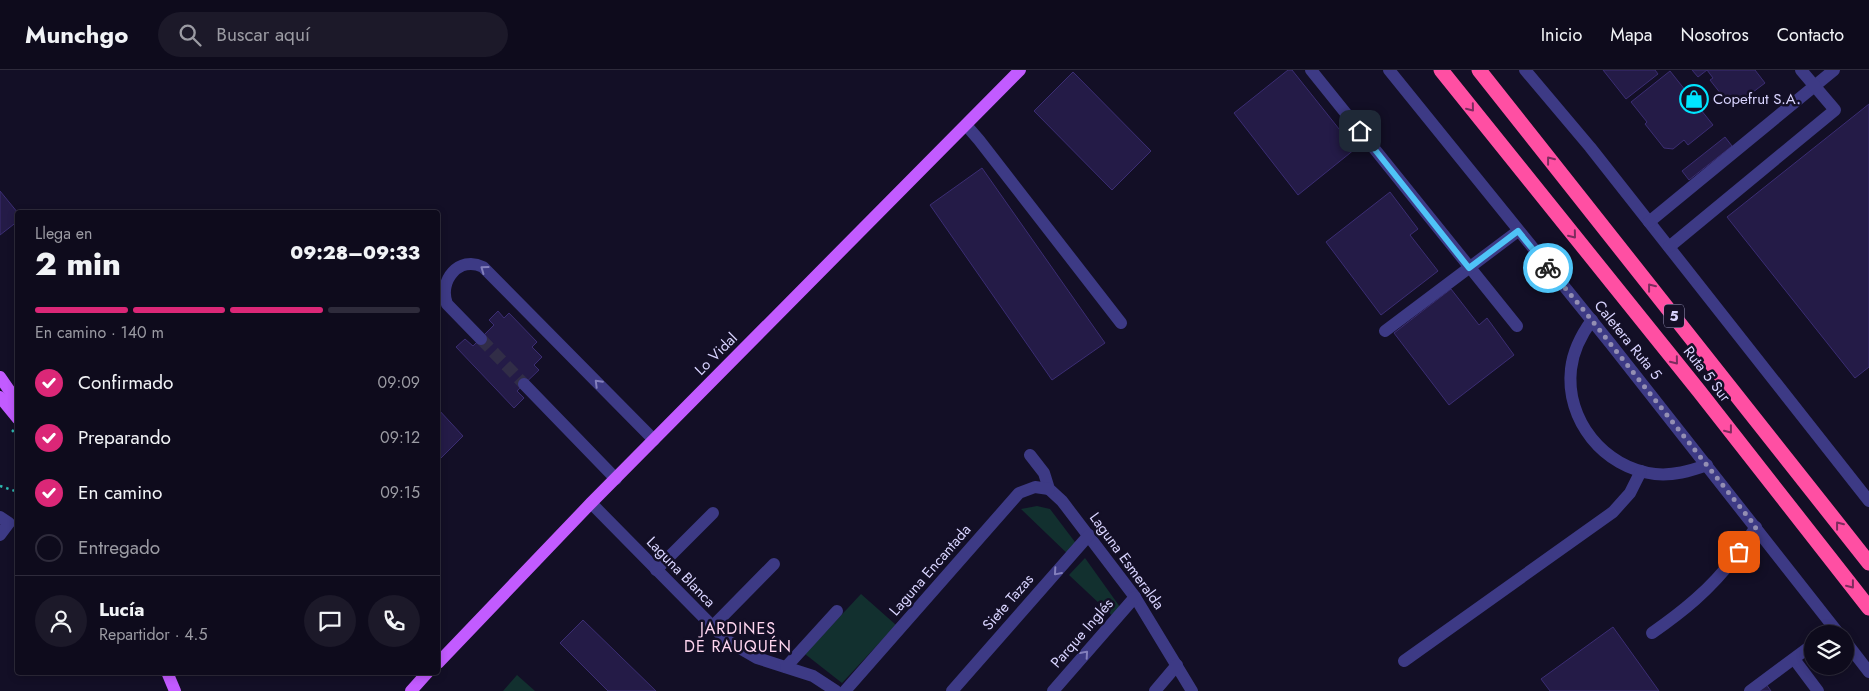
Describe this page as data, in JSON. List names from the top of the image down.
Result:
{
  "streets": {
    "highway": ["5", "Ruta 5 Sur"],
    "main road": ["Lo Vidal"],
    "street": [
      "Caletera Ruta 5",
      "Laguna Esmeralda",
      "Laguna Encantada",
      "Laguna Blanca",
      "Siete Tazas",
      "Parque Inglés"
    ]
  },
  "crossings": [
    ["Lo Vidal", "Laguna Blanca"],
    ["Laguna Esmeralda", "Laguna Encantada"],
    ["Laguna Esmeralda", "Siete Tazas"],
    ["Laguna Esmeralda", "Parque Inglés"]
  ],
  "one_way": ["Siete Tazas", "Parque Inglés"],
  "districts": ["JARDINES DE RAUQUÉN"],
  "places": {
    "shop": ["Copefrut S.A."]
  },
  "page": {
    "header": "Munchgo",
    "search": "Buscar aquí",
    "nav": [
      "Inicio",
      "Mapa",
      "Nosotros",
      "Contacto"
    ],
    "heading": ["2 min", "Llega en", "09:28–09:33"],
    "panel": ["Lucía", "Repartidor · 4.5"],
    "bar": "En camino · 140 m",
    "list": [
      ["Confirmado", "09:09"],
      ["Preparando", "09:12"],
      ["En camino", "09:15"],
      "Entregado"
    ]
  }
}
